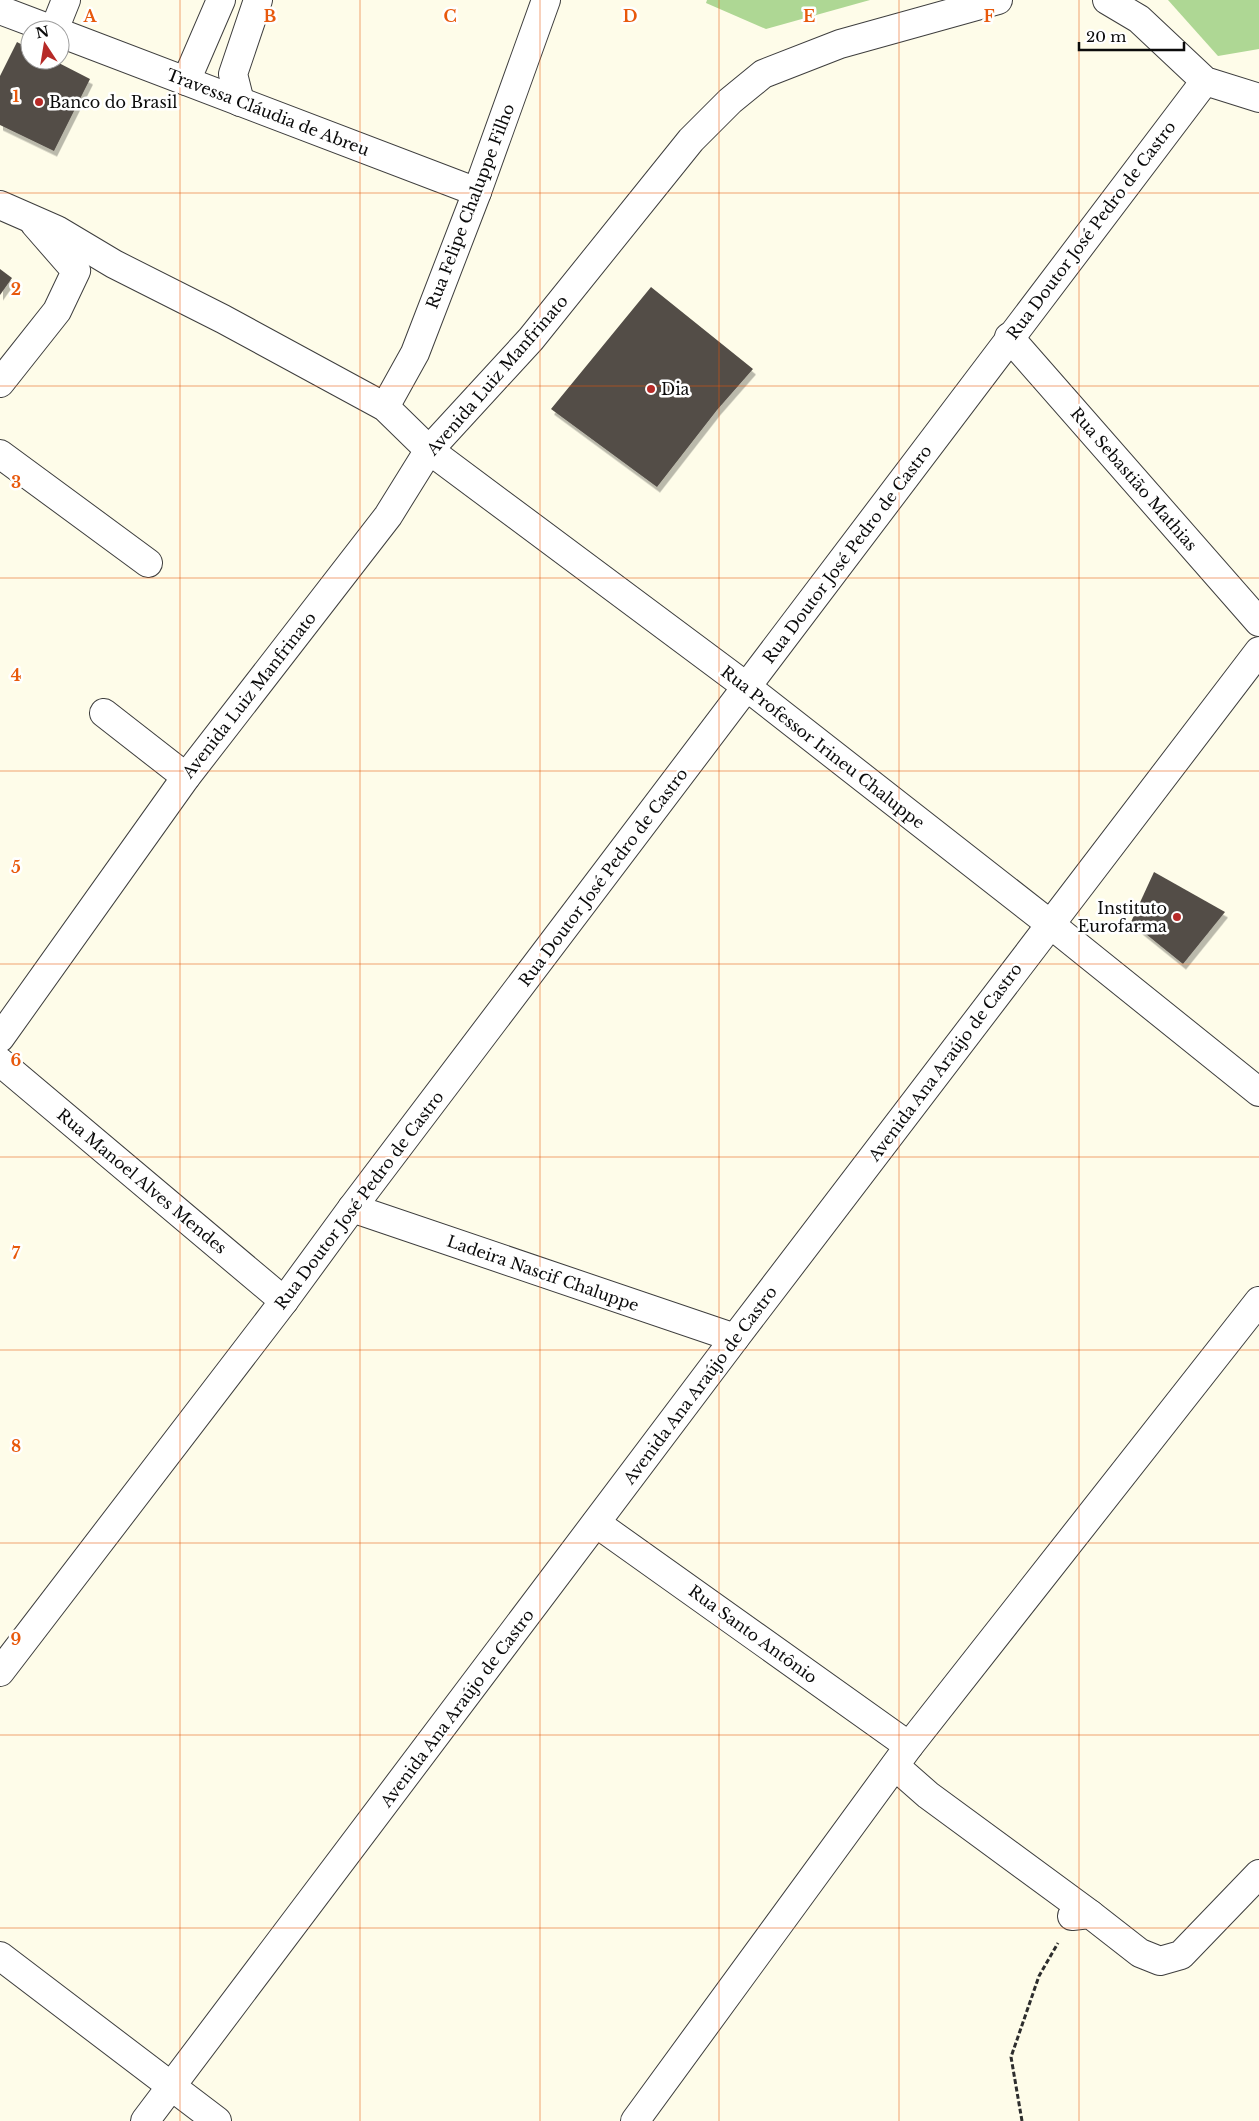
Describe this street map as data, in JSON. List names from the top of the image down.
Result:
{
  "streets": {
    "street": [
      "Travessa Cláudia de Abreu",
      "Rua Felipe Chaluppe Filho",
      "Rua Doutor José Pedro de Castro",
      "Avenida Luiz Manfrinato",
      "Rua Sebastião Mathias",
      "Rua Professor Irineu Chaluppe",
      "Avenida Ana Araújo de Castro",
      "Rua Manoel Alves Mendes",
      "Ladeira Nascif Chaluppe",
      "Rua Santo Antônio"
    ]
  },
  "crossings": [
    ["Travessa Cláudia de Abreu", "Rua Felipe Chaluppe Filho"],
    ["Rua Felipe Chaluppe Filho", "Rua Professor Irineu Chaluppe"],
    ["Rua Doutor José Pedro de Castro", "Rua Sebastião Mathias"],
    ["Rua Doutor José Pedro de Castro", "Rua Professor Irineu Chaluppe"],
    ["Rua Doutor José Pedro de Castro", "Rua Manoel Alves Mendes"],
    ["Rua Doutor José Pedro de Castro", "Ladeira Nascif Chaluppe"],
    ["Avenida Luiz Manfrinato", "Rua Professor Irineu Chaluppe"],
    ["Rua Professor Irineu Chaluppe", "Avenida Ana Araújo de Castro"],
    ["Avenida Ana Araújo de Castro", "Ladeira Nascif Chaluppe"],
    ["Avenida Ana Araújo de Castro", "Rua Santo Antônio"]
  ],
  "places": ["Banco do Brasil", "Dia", "Instituto Eurofarma"],
  "scale_bar": "20 m",
  "north": "top",
  "grid": {
    "columns": [
      "A",
      "B",
      "C",
      "D",
      "E",
      "F"
    ],
    "rows": [
      "1",
      "2",
      "3",
      "4",
      "5",
      "6",
      "7",
      "8",
      "9"
    ]
  }
}
